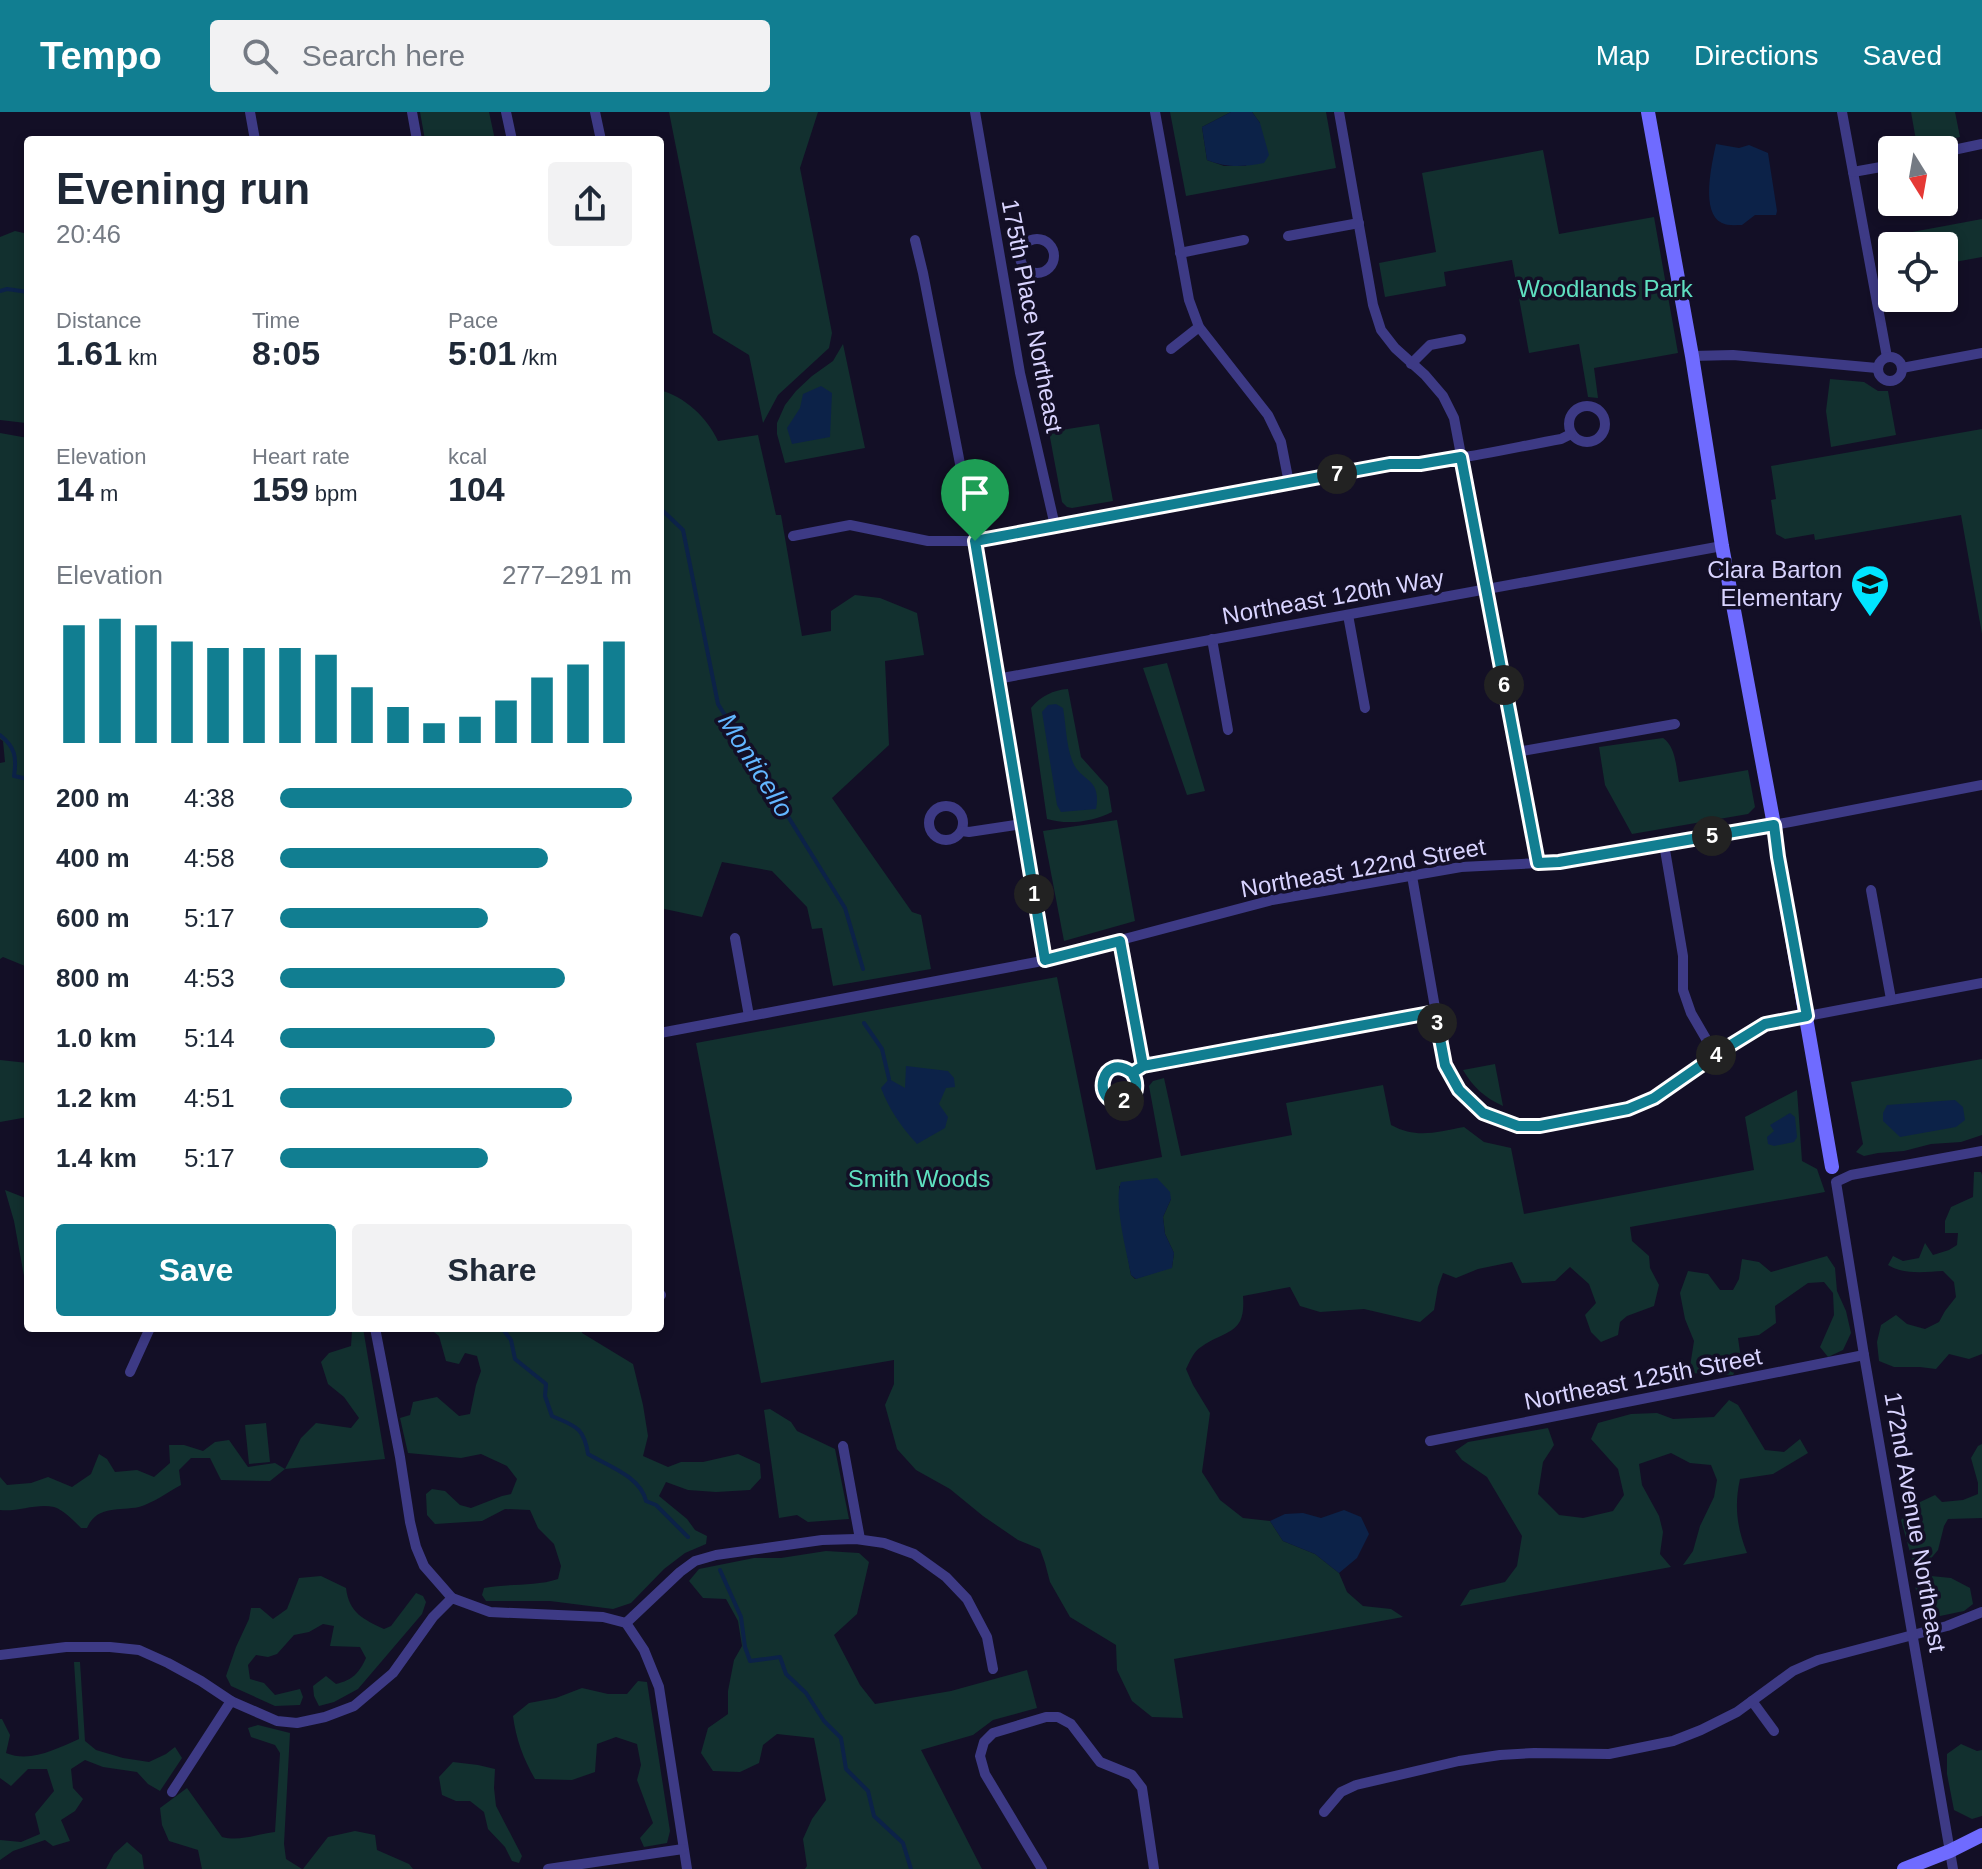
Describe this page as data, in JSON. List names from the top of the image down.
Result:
{
  "streets": {
    "street": [
      "175th Place Northeast",
      "Northeast 120th Way",
      "Northeast 122nd Street",
      "Northeast 125th Street",
      "172nd Avenue Northeast"
    ]
  },
  "crossings": [
    ["Northeast 125th Street", "172nd Avenue Northeast"]
  ],
  "water": ["Monticello"],
  "parks": ["Woodlands Park", "Smith Woods"],
  "places": {
    "school or university": ["Clara Barton Elementary"]
  },
  "north": "bottom",
  "page": {
    "header": "Tempo",
    "search": "Search here",
    "nav": ["Map", "Directions", "Saved"],
    "heading": ["Evening run", "20:46"],
    "stats": [
      ["Distance", "1.61 km"],
      ["Time", "8:05"],
      ["Pace", "5:01 /km"],
      ["Elevation", "14 m"],
      ["Heart rate", "159 bpm"],
      ["kcal", "104"]
    ],
    "pins": [
      "7",
      "6",
      "5",
      "1",
      "3",
      "4",
      "2"
    ],
    "chart": ["Elevation", "277–291 m"],
    "list": [
      {
        "name": "200 m",
        "note": "4:38"
      },
      {
        "name": "400 m",
        "note": "4:58"
      },
      {
        "name": "600 m",
        "note": "5:17"
      },
      {
        "name": "800 m",
        "note": "4:53"
      },
      {
        "name": "1.0 km",
        "note": "5:14"
      },
      {
        "name": "1.2 km",
        "note": "4:51"
      },
      {
        "name": "1.4 km",
        "note": "5:17"
      }
    ],
    "buttons": ["Save", "Share"]
  }
}
